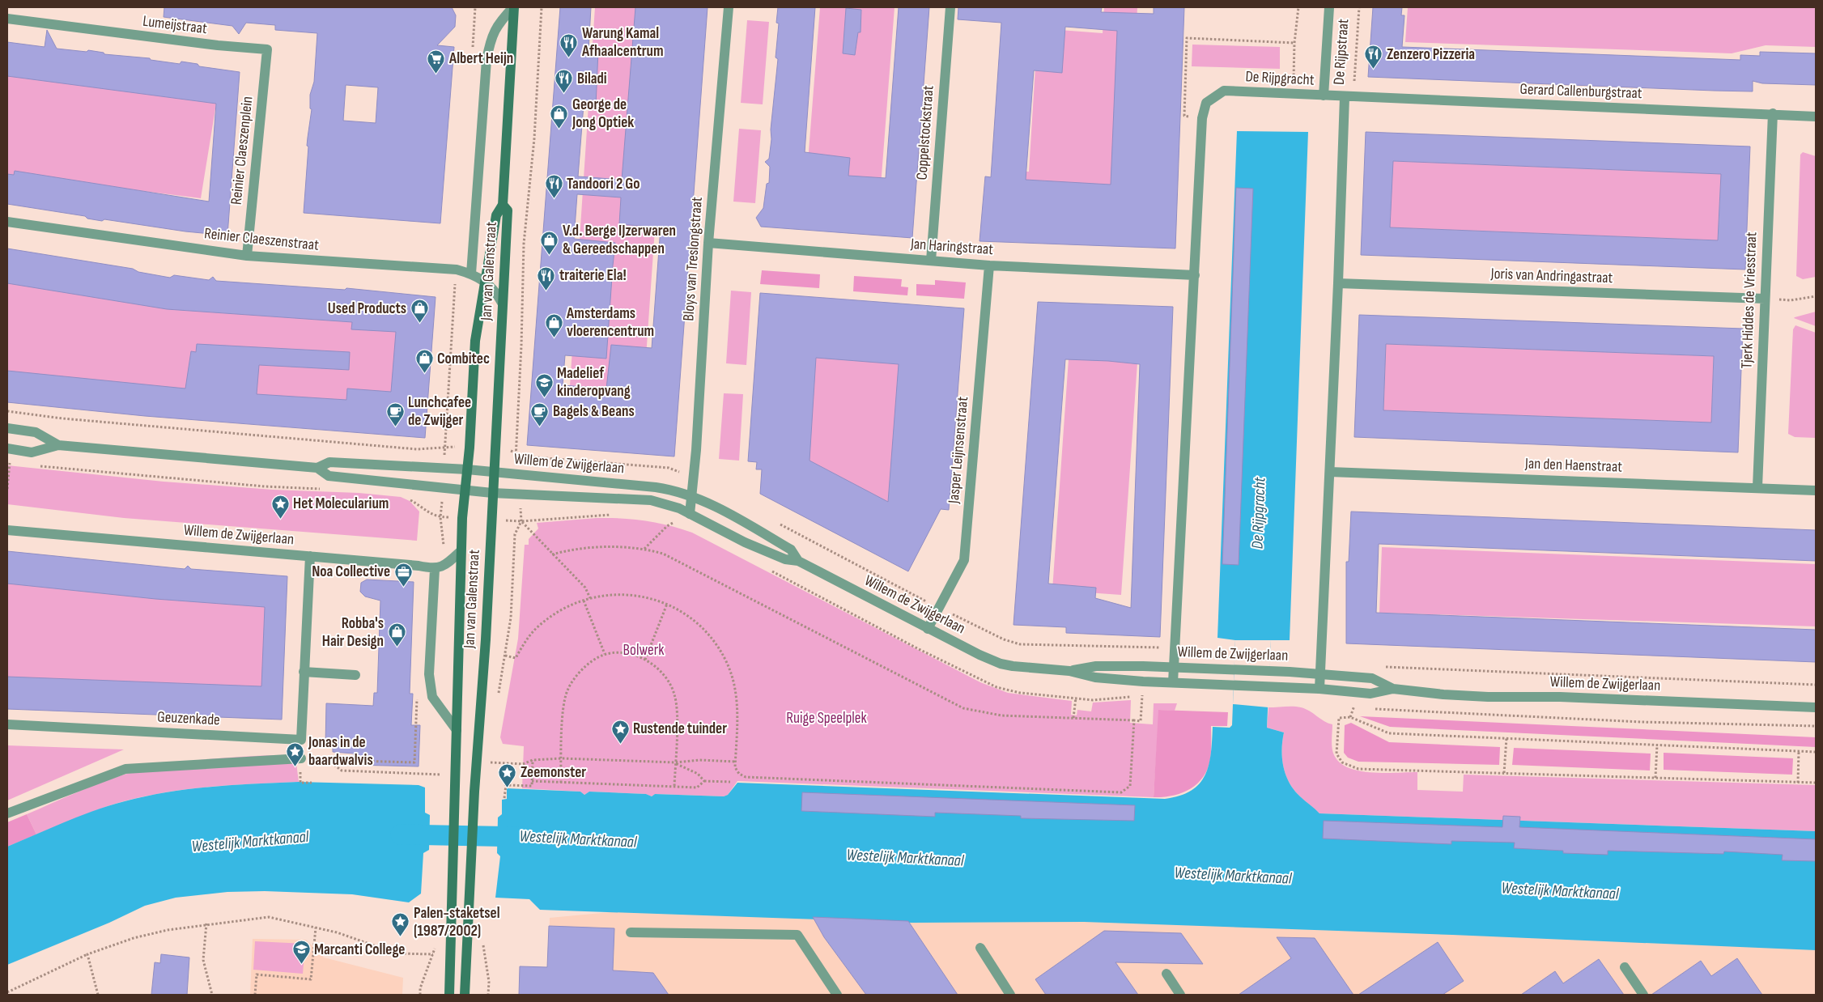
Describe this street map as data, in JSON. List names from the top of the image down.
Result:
{
  "streets": {
    "main road": ["Jan van Galenstraat"],
    "street": [
      "Lumeijstraat",
      "De Rijpstraat",
      "De Rijpgracht",
      "Gerard Callenburgstraat",
      "Coppelstockstraat",
      "Reinier Claeszenplein",
      "Reinier Claeszenstraat",
      "Jan Haringstraat",
      "Bloys van Treslongstraat",
      "Joris van Andringastraat",
      "Tjerk Hiddes de Vriesstraat",
      "Jasper Leijnsenstraat",
      "Willem de Zwijgerlaan",
      "Jan den Haenstraat",
      "Geuzenkade"
    ]
  },
  "crossings": [
    ["Lumeijstraat", "Reinier Claeszenplein"],
    ["De Rijpstraat", "De Rijpgracht"],
    ["De Rijpstraat", "Gerard Callenburgstraat"],
    ["De Rijpgracht", "Gerard Callenburgstraat"],
    ["De Rijpgracht", "Jan Haringstraat"],
    ["De Rijpgracht", "Willem de Zwijgerlaan"],
    ["Gerard Callenburgstraat", "Tjerk Hiddes de Vriesstraat"],
    ["Coppelstockstraat", "Jan Haringstraat"],
    ["Reinier Claeszenplein", "Reinier Claeszenstraat"],
    ["Reinier Claeszenstraat", "Jan van Galenstraat"],
    ["Jan Haringstraat", "Bloys van Treslongstraat"],
    ["Jan Haringstraat", "Jasper Leijnsenstraat"],
    ["Bloys van Treslongstraat", "Willem de Zwijgerlaan"],
    ["Jan van Galenstraat", "Willem de Zwijgerlaan"],
    ["Joris van Andringastraat", "Tjerk Hiddes de Vriesstraat"],
    ["Tjerk Hiddes de Vriesstraat", "Jan den Haenstraat"],
    ["Jasper Leijnsenstraat", "Willem de Zwijgerlaan"],
    ["Willem de Zwijgerlaan", "Geuzenkade"]
  ],
  "water": ["De Rijpgracht", "Westelijk Marktkanaal"],
  "parks": ["Bolwerk", "Ruige Speelplek"],
  "places": {
    "restaurant": [
      "Warung Kamal Afhaalcentrum",
      "Zenzero Pizzeria",
      "Biladi",
      "Tandoori 2 Go",
      "traiterie Ela!"
    ],
    "supermarket": ["Albert Heijn"],
    "shop": [
      "George de Jong Optiek",
      "V.d. Berge IJzerwaren & Gereedschappen",
      "Used Products",
      "Amsterdams vloerencentrum",
      "Combitec",
      "Robba's Hair Design"
    ],
    "school or university": ["Madelief kinderopvang", "Marcanti College"],
    "cafe": ["Lunchcafee de Zwijger", "Bagels & Beans"],
    "place": [
      "Het Molecularium",
      "Rustende tuinder",
      "Jonas in de baardwalvis",
      "Zeemonster",
      "Palen-staketsel (1987/2002)"
    ],
    "office": ["Noa Collective"]
  }
}
